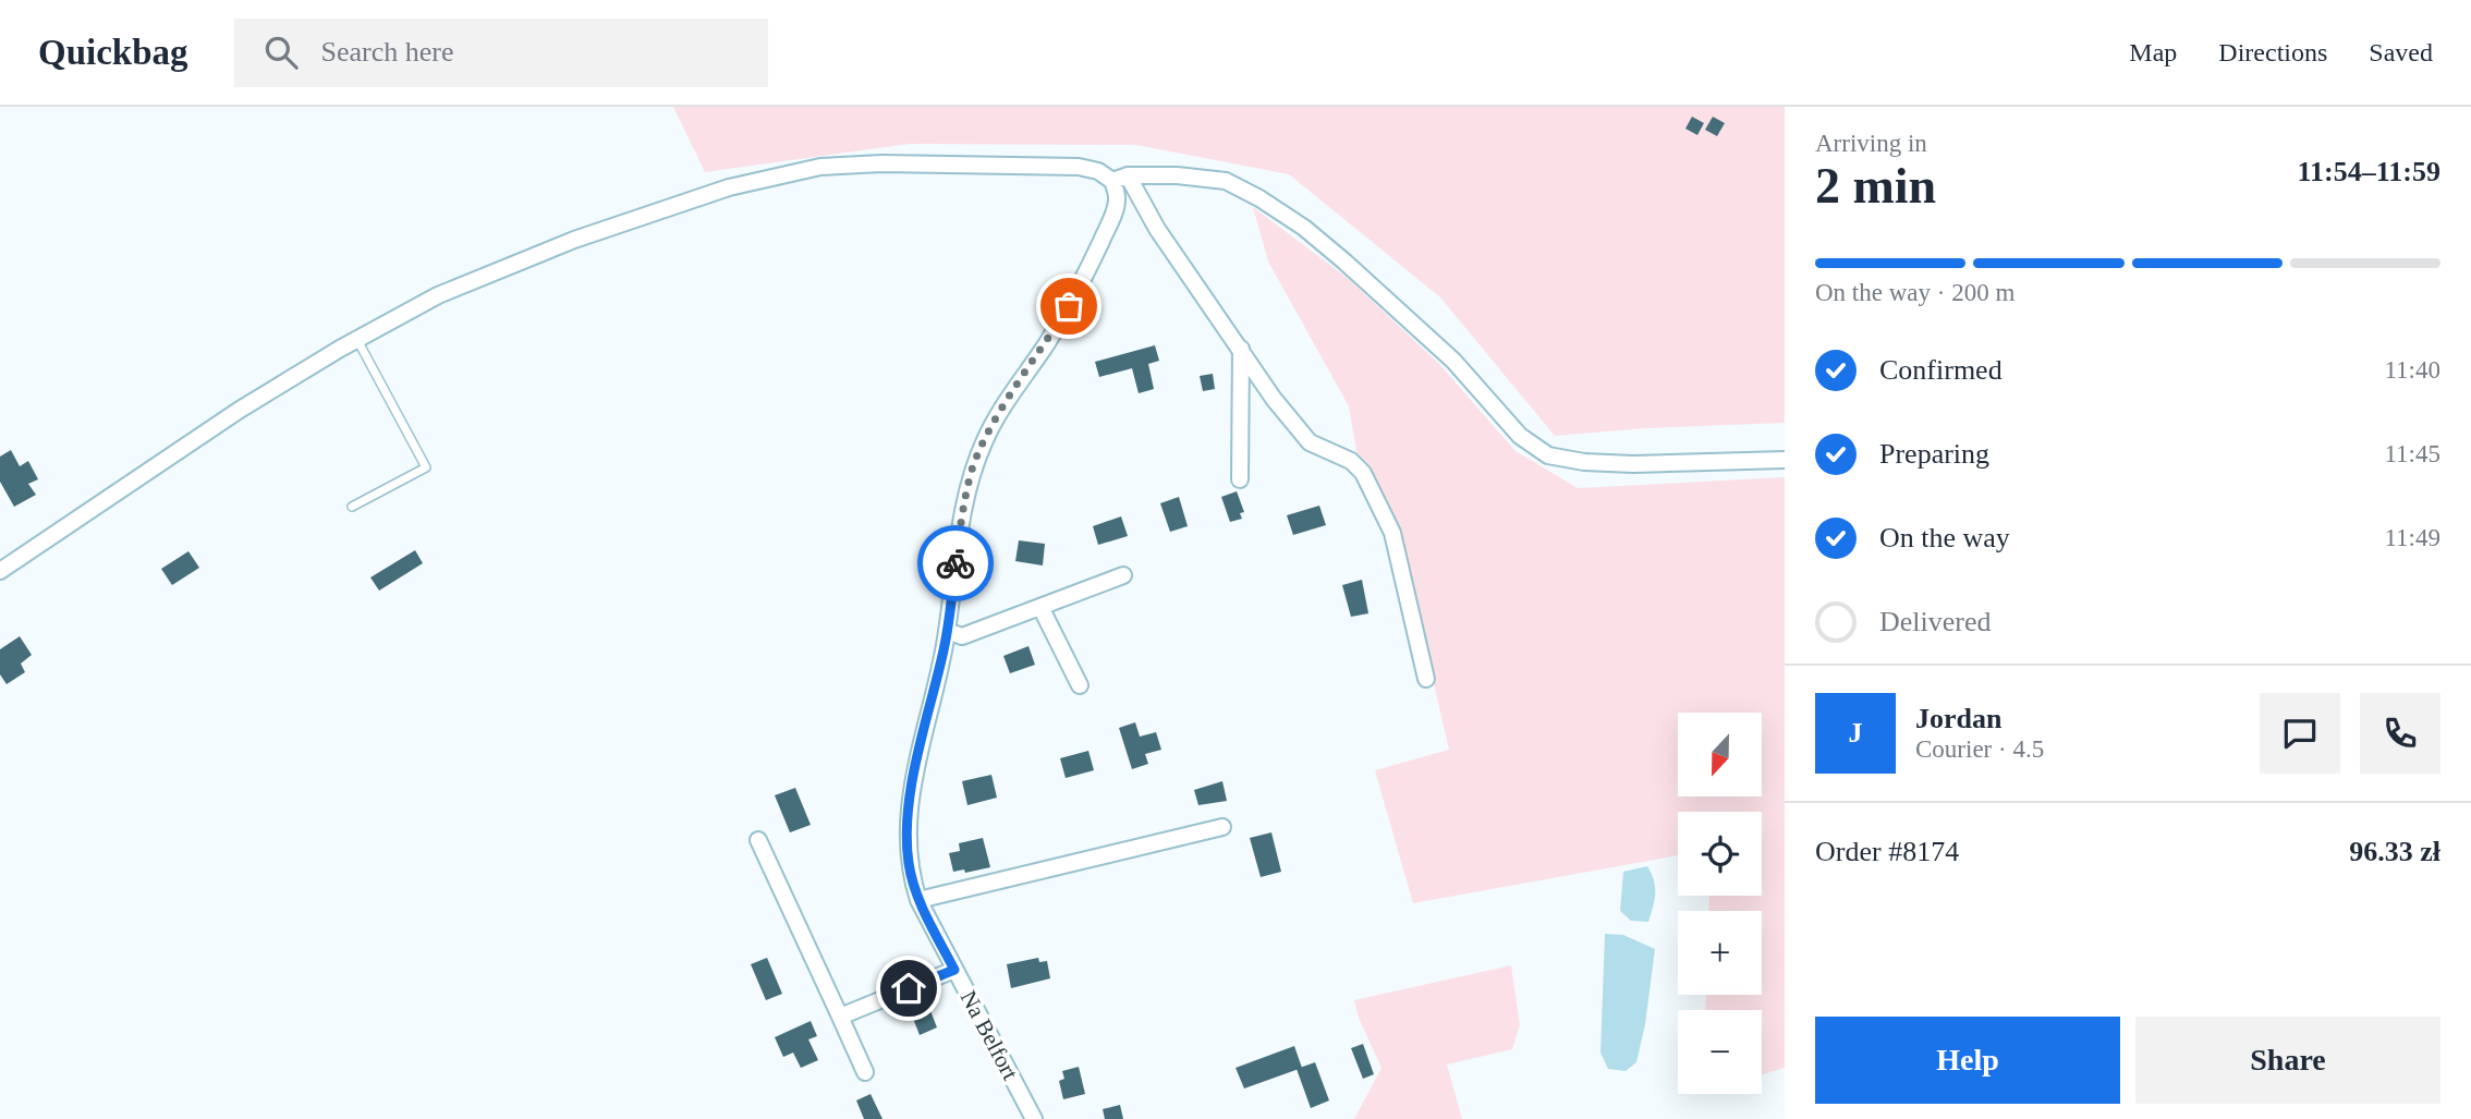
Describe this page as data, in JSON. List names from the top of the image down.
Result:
{
  "streets": {
    "street": ["Na Belfort"]
  },
  "north": "bottom",
  "page": {
    "header": "Quickbag",
    "search": "Search here",
    "nav": ["Map", "Directions", "Saved"],
    "heading": ["2 min", "Arriving in", "11:54–11:59"],
    "panel": [
      "Jordan",
      "Courier · 4.5",
      "Order #8174",
      "96.33 zł"
    ],
    "bar": "On the way · 200 m",
    "list": [
      ["Confirmed", "11:40"],
      ["Preparing", "11:45"],
      ["On the way", "11:49"],
      "Delivered"
    ],
    "round": "J",
    "map_buttons": ["+", "−"],
    "buttons": ["Help", "Share"]
  }
}
